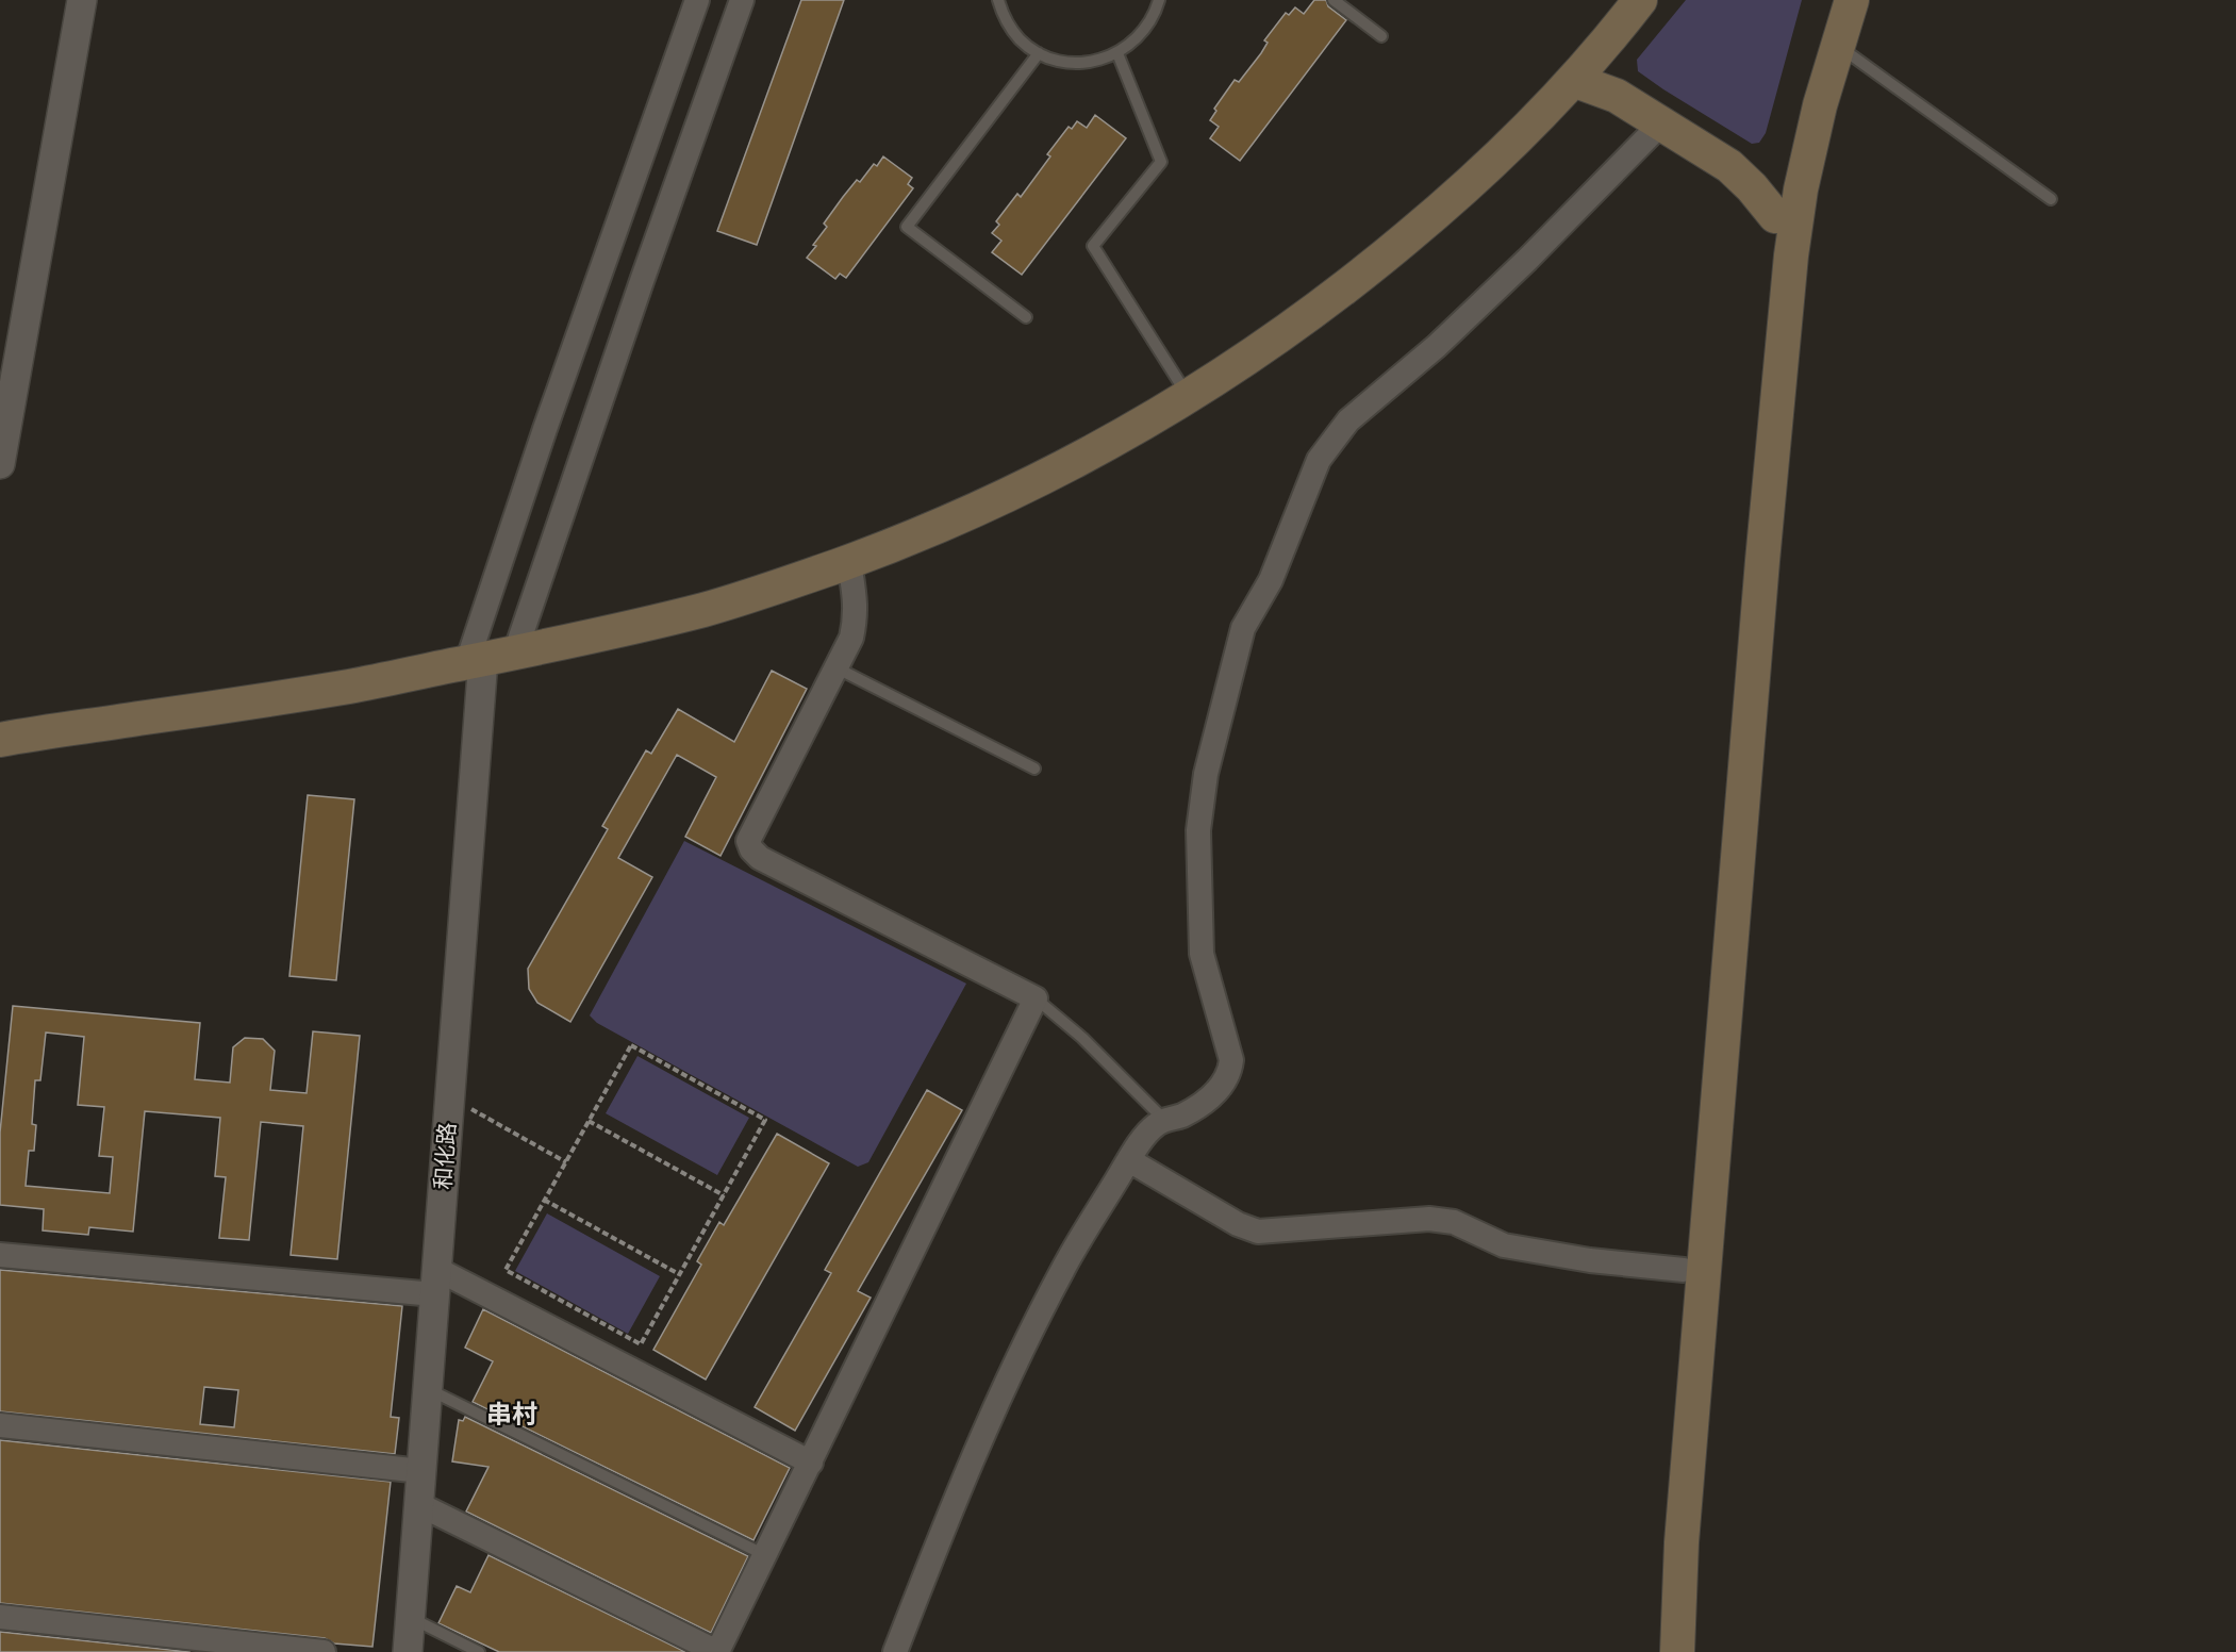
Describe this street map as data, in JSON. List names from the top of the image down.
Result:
{
  "streets": {
    "street": ["和化路"]
  },
  "districts": ["串村"]
}
